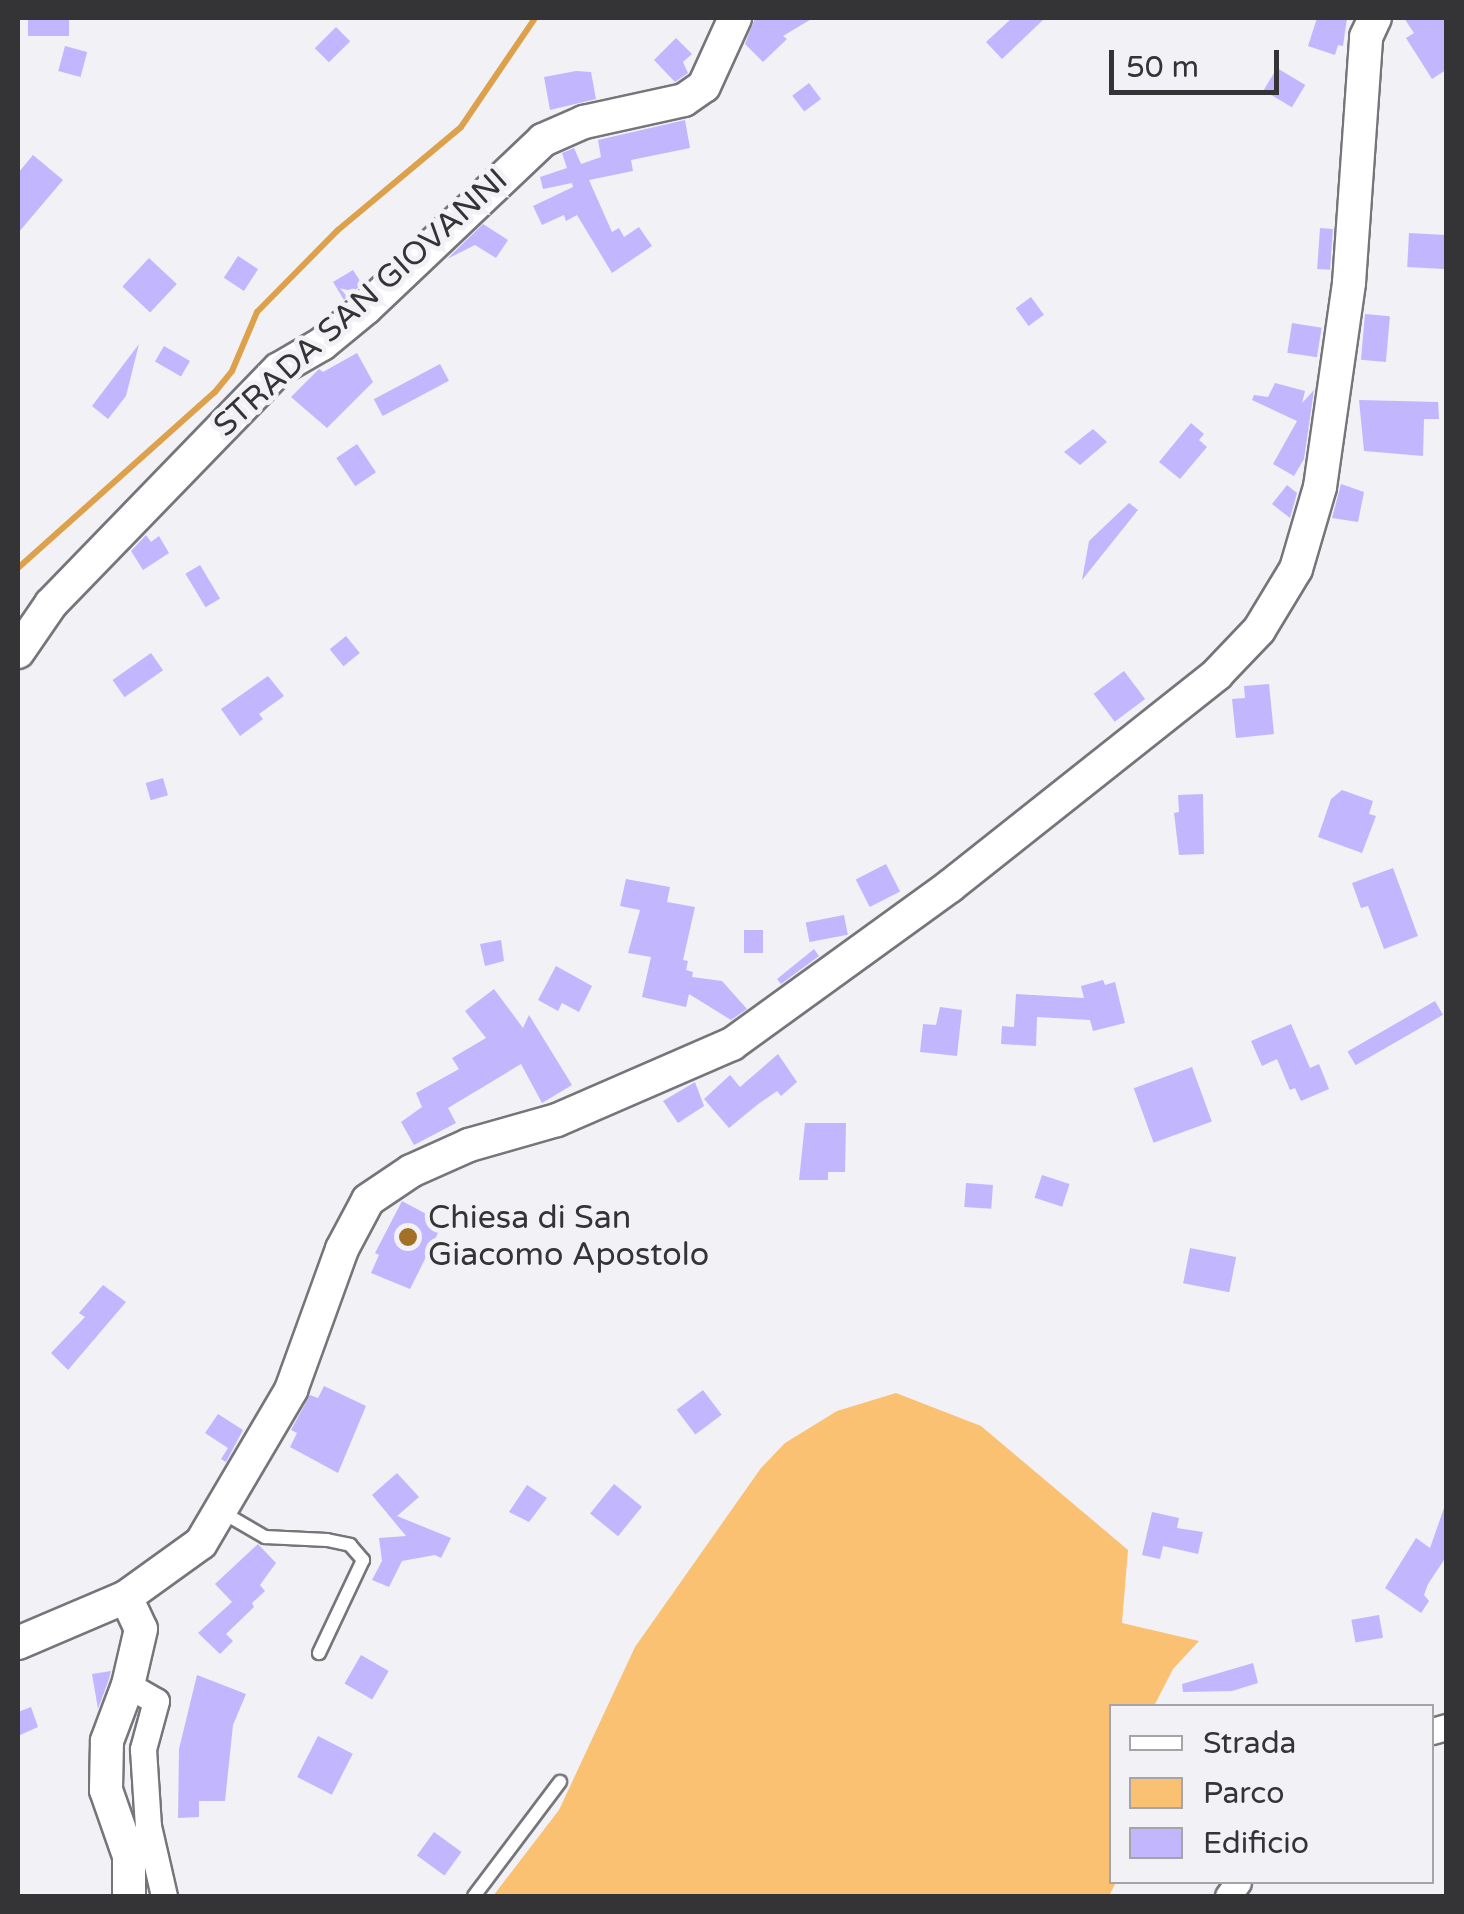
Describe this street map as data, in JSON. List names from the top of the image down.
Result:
{
  "streets": {
    "street": ["STRADA SAN GIOVANNI"]
  },
  "places": ["Chiesa di San Giacomo Apostolo"],
  "legend": ["Strada", "Parco", "Edificio"],
  "scale_bar": "50 m"
}
